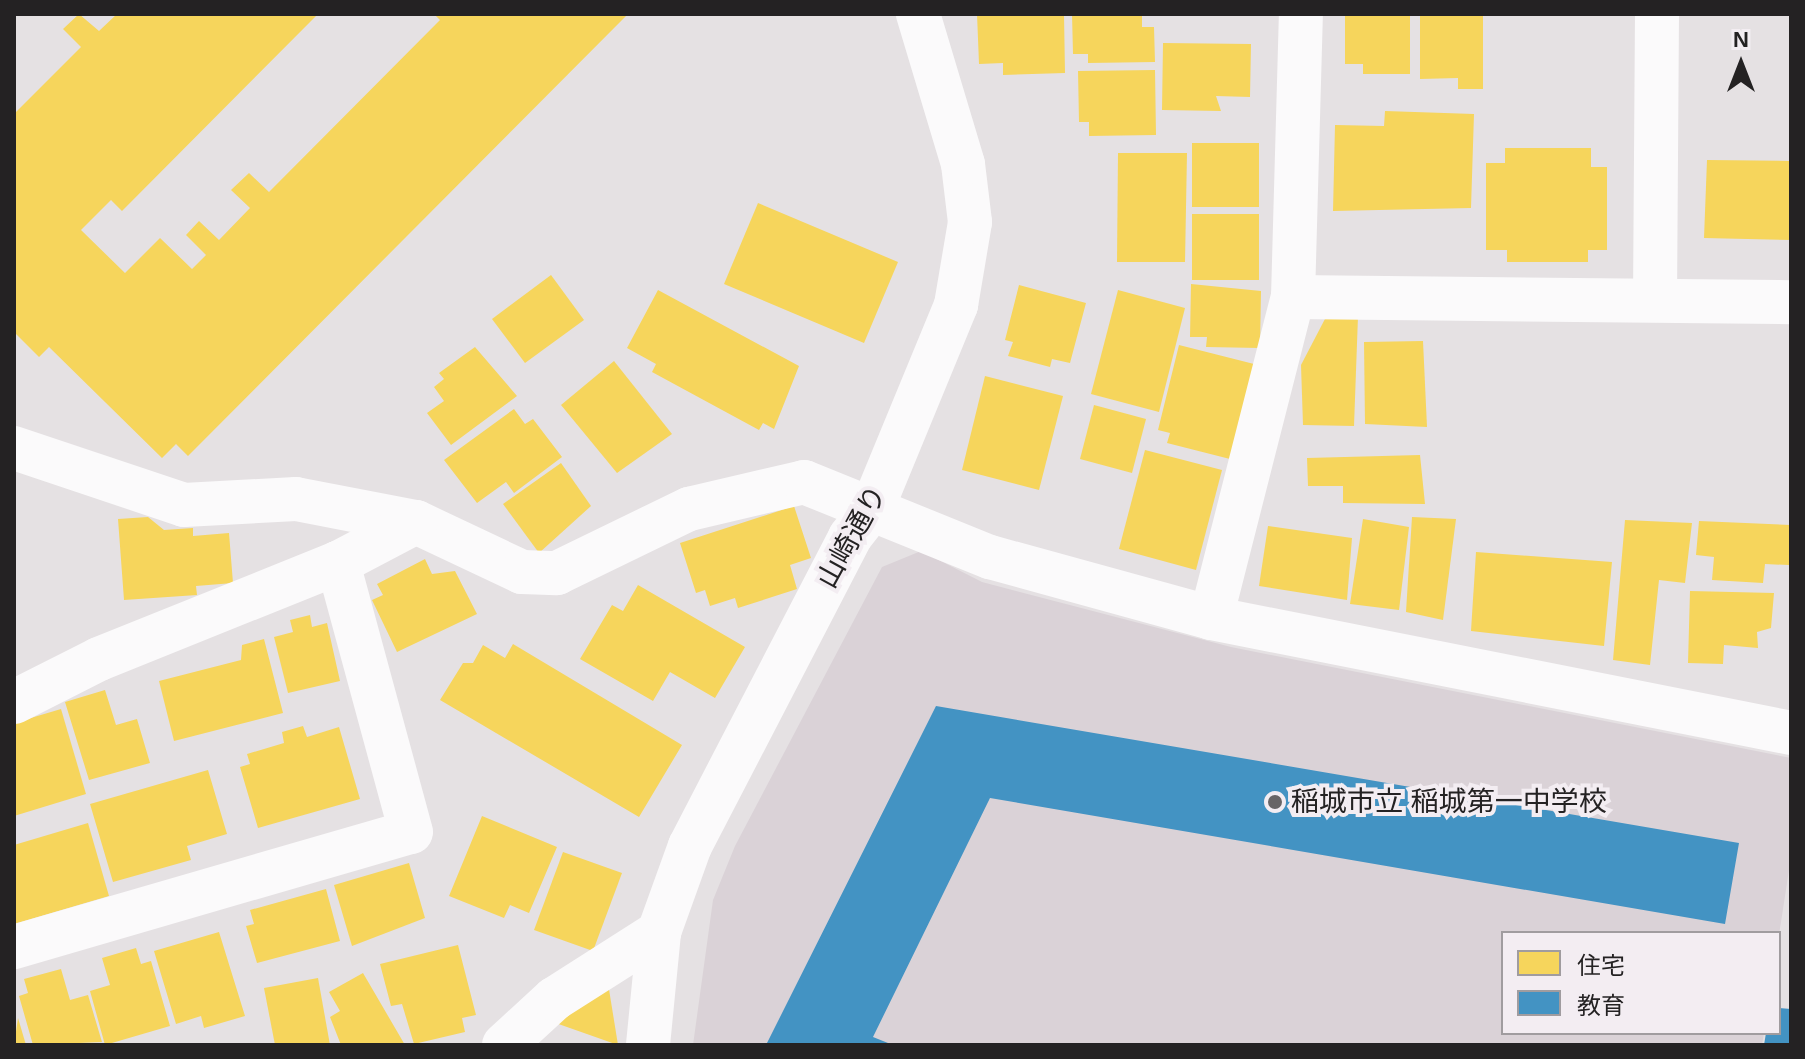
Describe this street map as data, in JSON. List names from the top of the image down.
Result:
{
  "streets": {
    "street": ["山崎通り"]
  },
  "places": ["稲城市立 稲城第一中学校"],
  "legend": ["住宅", "教育"],
  "north": "top"
}
